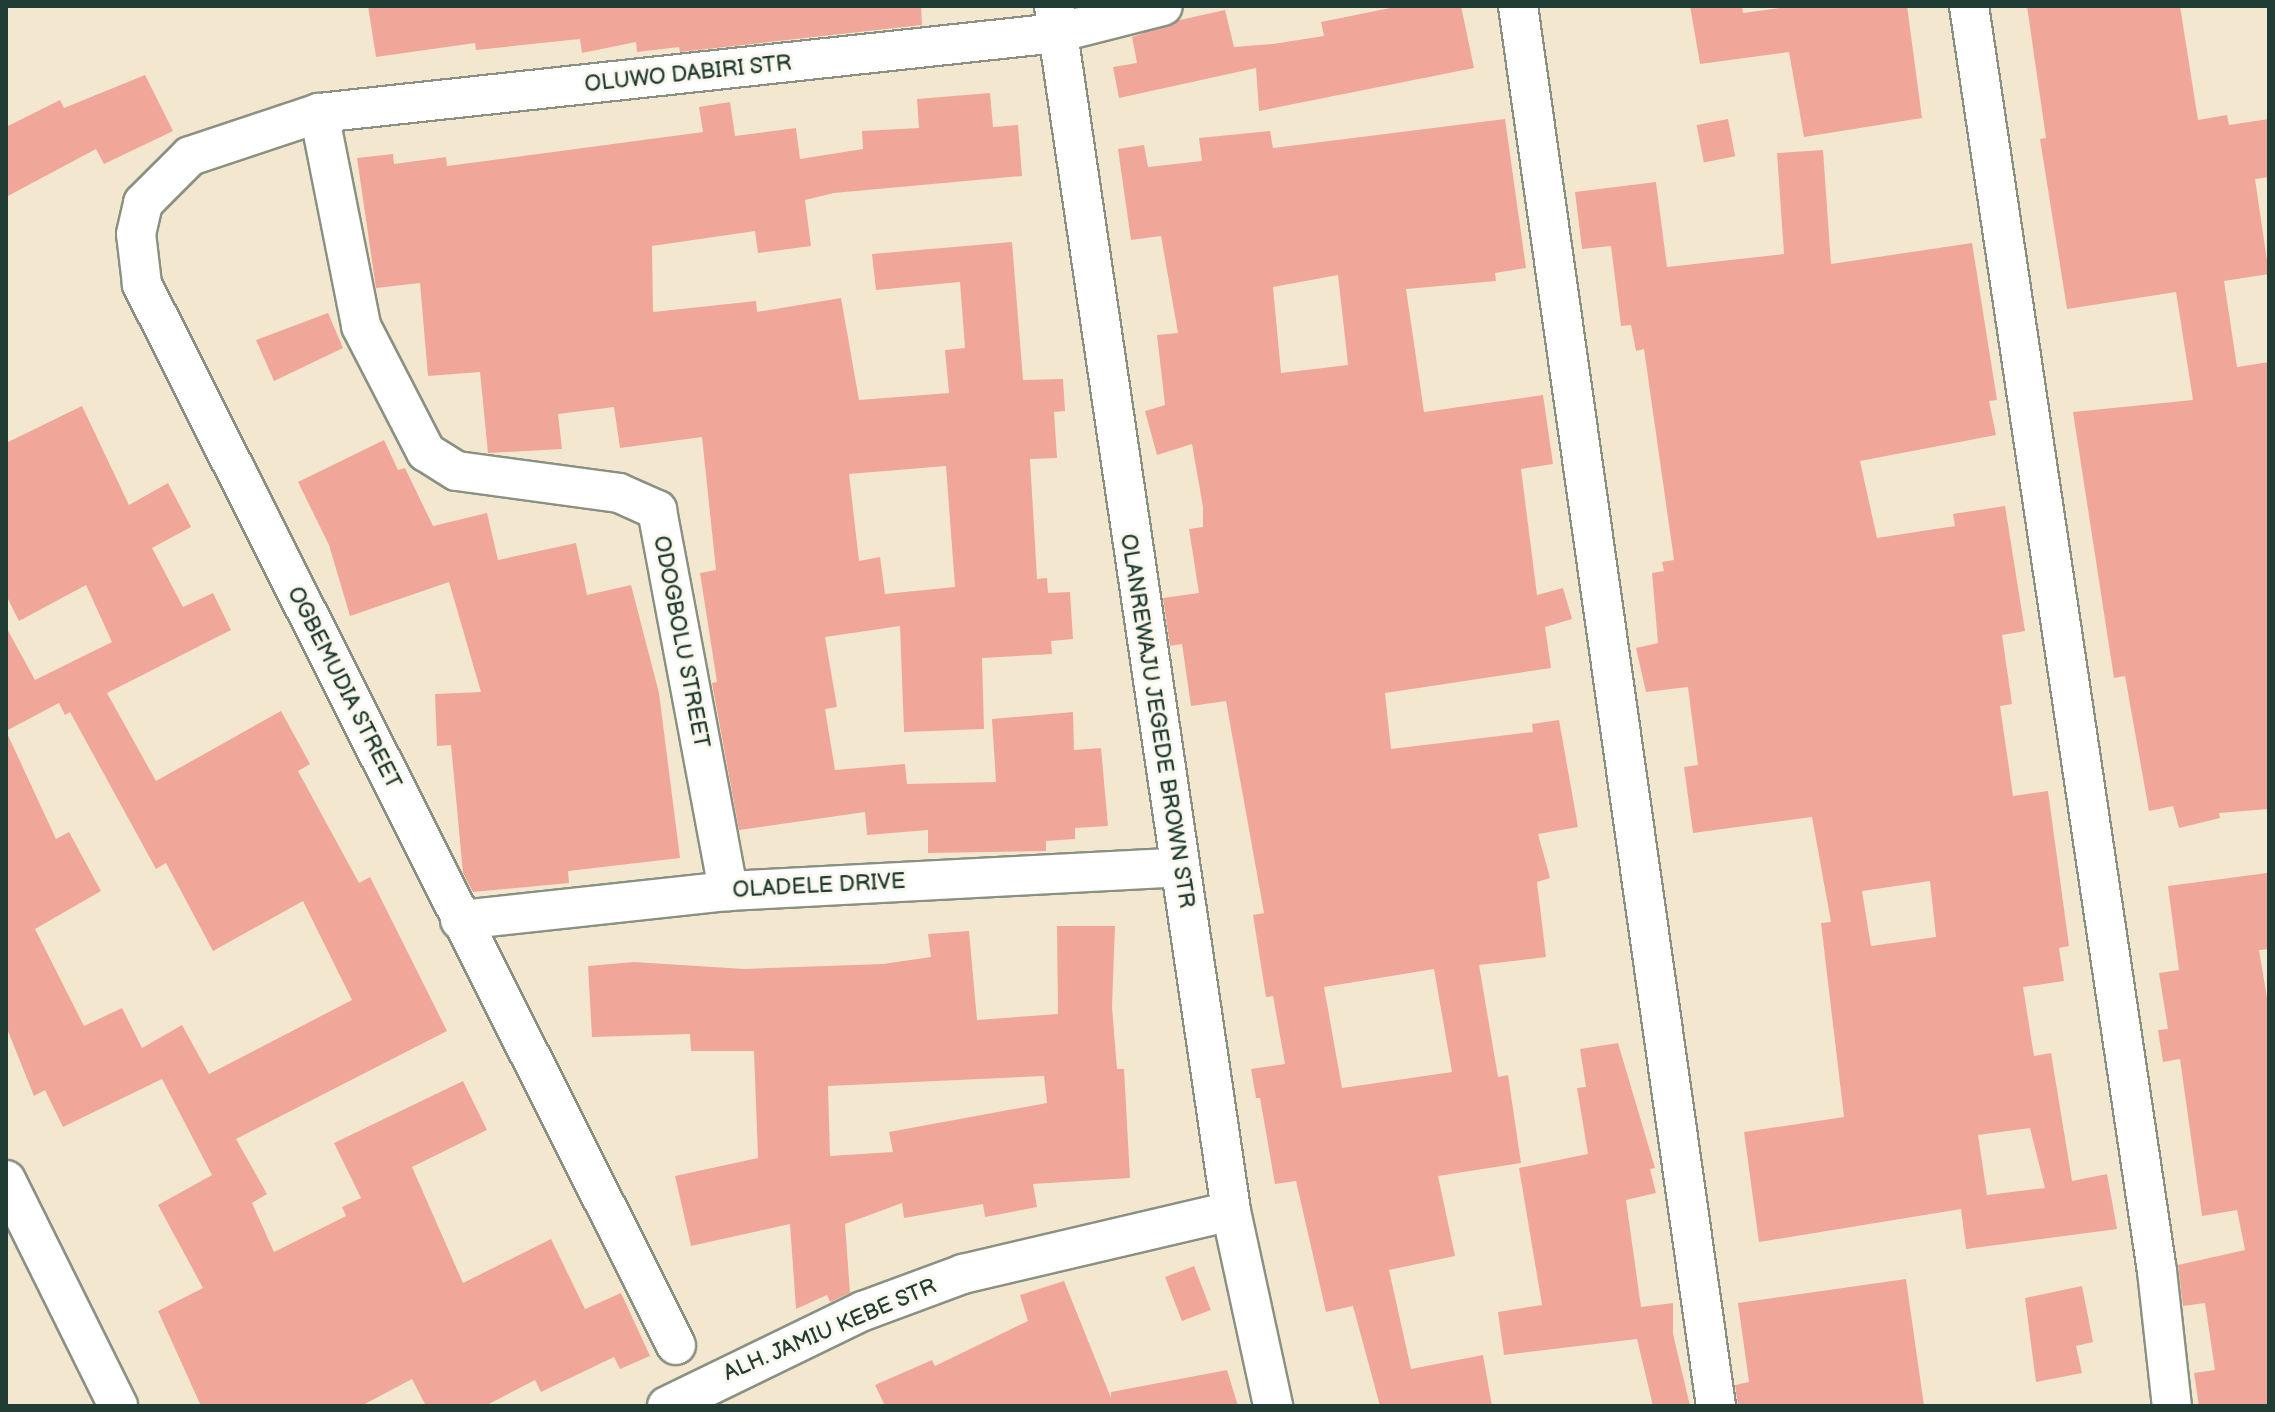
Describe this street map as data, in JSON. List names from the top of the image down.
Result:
{
  "streets": {
    "street": [
      "OLUWO DABIRI STR",
      "ODOGBOLU STREET",
      "OGBEMUDIA STREET",
      "OLANREWAJU JEGEDE BROWN STR",
      "OLADELE DRIVE",
      "ALH. JAMIU KEBE STR"
    ]
  },
  "crossings": [
    ["OLUWO DABIRI STR", "ODOGBOLU STREET"],
    ["OLUWO DABIRI STR", "OGBEMUDIA STREET"],
    ["OLUWO DABIRI STR", "OLANREWAJU JEGEDE BROWN STR"],
    ["ODOGBOLU STREET", "OGBEMUDIA STREET"],
    ["ODOGBOLU STREET", "OLADELE DRIVE"],
    ["OGBEMUDIA STREET", "OLADELE DRIVE"],
    ["OLANREWAJU JEGEDE BROWN STR", "OLADELE DRIVE"],
    ["OLANREWAJU JEGEDE BROWN STR", "ALH. JAMIU KEBE STR"]
  ]
}
